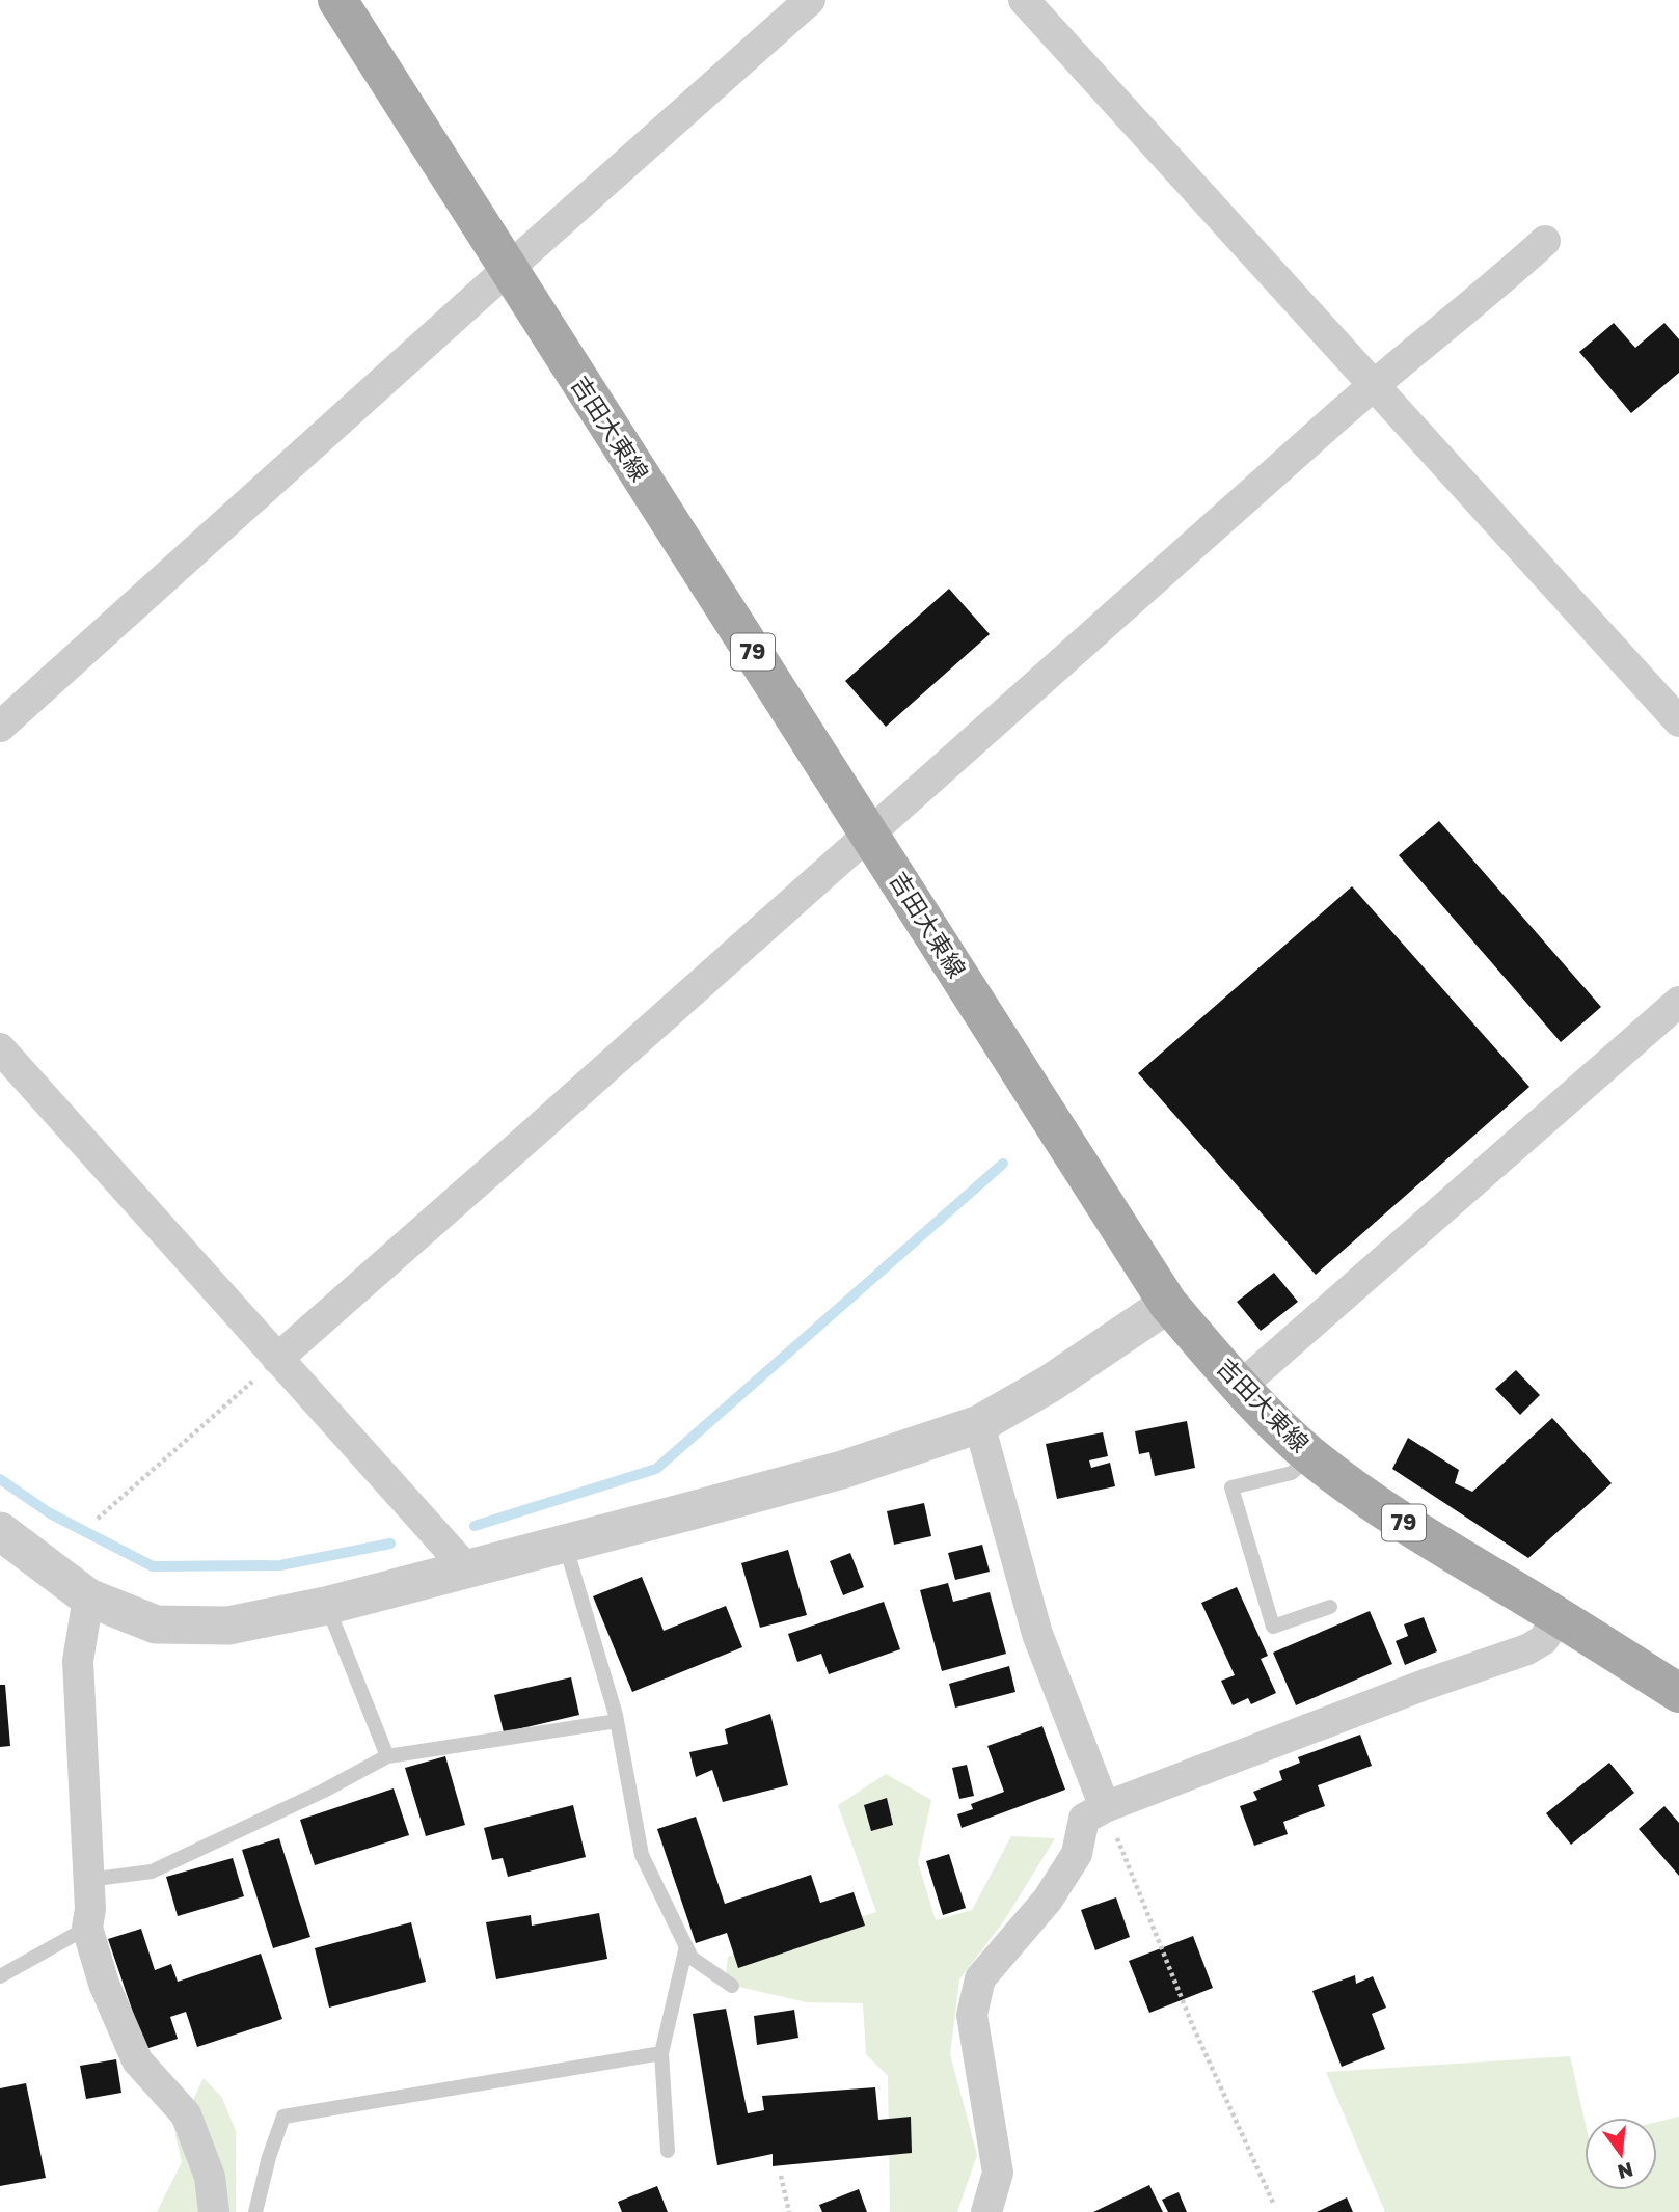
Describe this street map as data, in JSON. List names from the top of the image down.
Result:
{
  "streets": {
    "main road": ["吉田大東線", "79"]
  },
  "north": "bottom"
}
